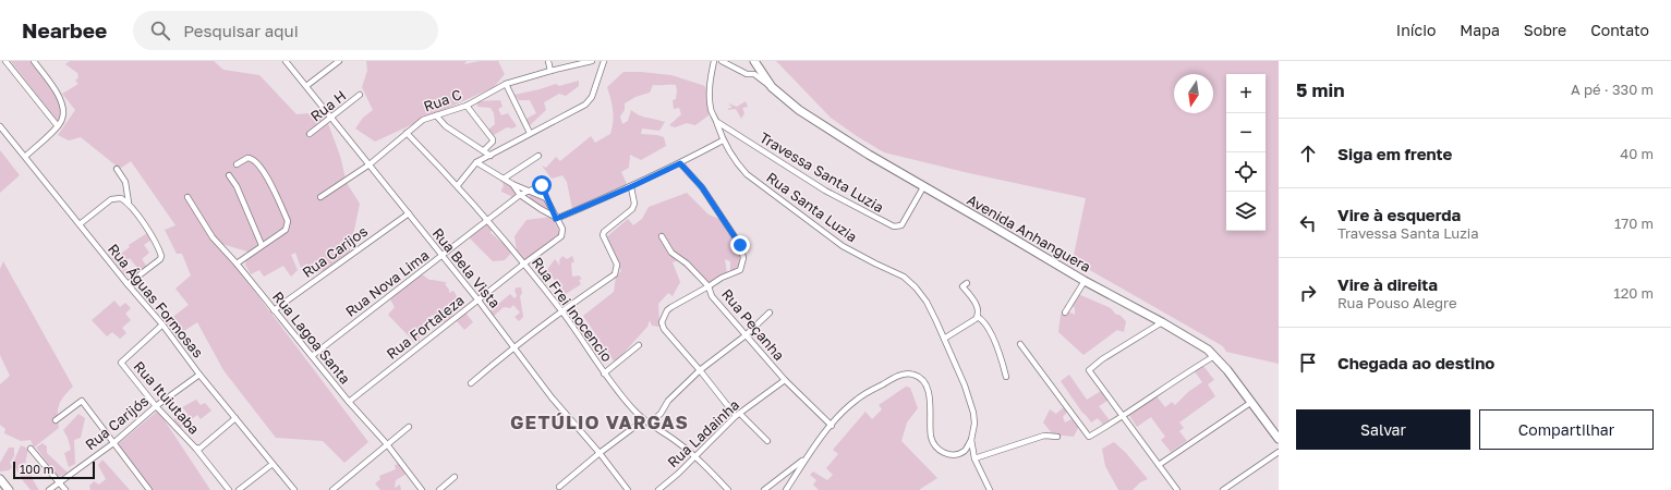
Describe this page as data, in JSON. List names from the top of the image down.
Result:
{
  "streets": {
    "street": [
      "Rua C",
      "Rua H",
      "Travessa Santa Luzia",
      "Rua Santa Luzia",
      "Avenida Anhanguera",
      "Rua Carijos",
      "Rua Bela Vista",
      "Rua Nova Lima",
      "Rua Águas Formosas",
      "Rua Frei Inocencio",
      "Rua Peçanha",
      "Rua Fortaleza",
      "Rua Lagoa Santa",
      "Rua Ituiutaba",
      "Rua Carijós",
      "Rua Ladainha"
    ]
  },
  "crossings": [
    ["Rua C", "Rua Bela Vista"],
    ["Rua C", "Rua Frei Inocencio"],
    ["Rua H", "Rua Bela Vista"],
    ["Travessa Santa Luzia", "Rua Santa Luzia"],
    ["Travessa Santa Luzia", "Avenida Anhanguera"],
    ["Rua Carijos", "Rua Bela Vista"],
    ["Rua Carijos", "Rua Lagoa Santa"],
    ["Rua Bela Vista", "Rua Nova Lima"],
    ["Rua Bela Vista", "Rua Fortaleza"],
    ["Rua Nova Lima", "Rua Frei Inocencio"],
    ["Rua Nova Lima", "Rua Fortaleza"],
    ["Rua Nova Lima", "Rua Lagoa Santa"],
    ["Rua Águas Formosas", "Rua Carijós"],
    ["Rua Frei Inocencio", "Rua Fortaleza"],
    ["Rua Frei Inocencio", "Rua Ladainha"],
    ["Rua Peçanha", "Rua Ladainha"],
    ["Rua Fortaleza", "Rua Lagoa Santa"],
    ["Rua Ituiutaba", "Rua Carijós"]
  ],
  "districts": ["GETÚLIO VARGAS"],
  "scale_bar": "100 m",
  "north": "bottom",
  "page": {
    "header": "Nearbee",
    "search": "Pesquisar aqui",
    "nav": [
      "Início",
      "Mapa",
      "Sobre",
      "Contato"
    ],
    "heading": ["5 min", "A pé · 330 m"],
    "map_buttons": ["+", "−"],
    "list": [
      ["Siga em frente", "40 m"],
      ["Vire à esquerda", "Travessa Santa Luzia", "170 m"],
      ["Vire à direita", "Rua Pouso Alegre", "120 m"],
      "Chegada ao destino"
    ],
    "buttons": ["Salvar", "Compartilhar"],
    "scale": "100 m"
  }
}
